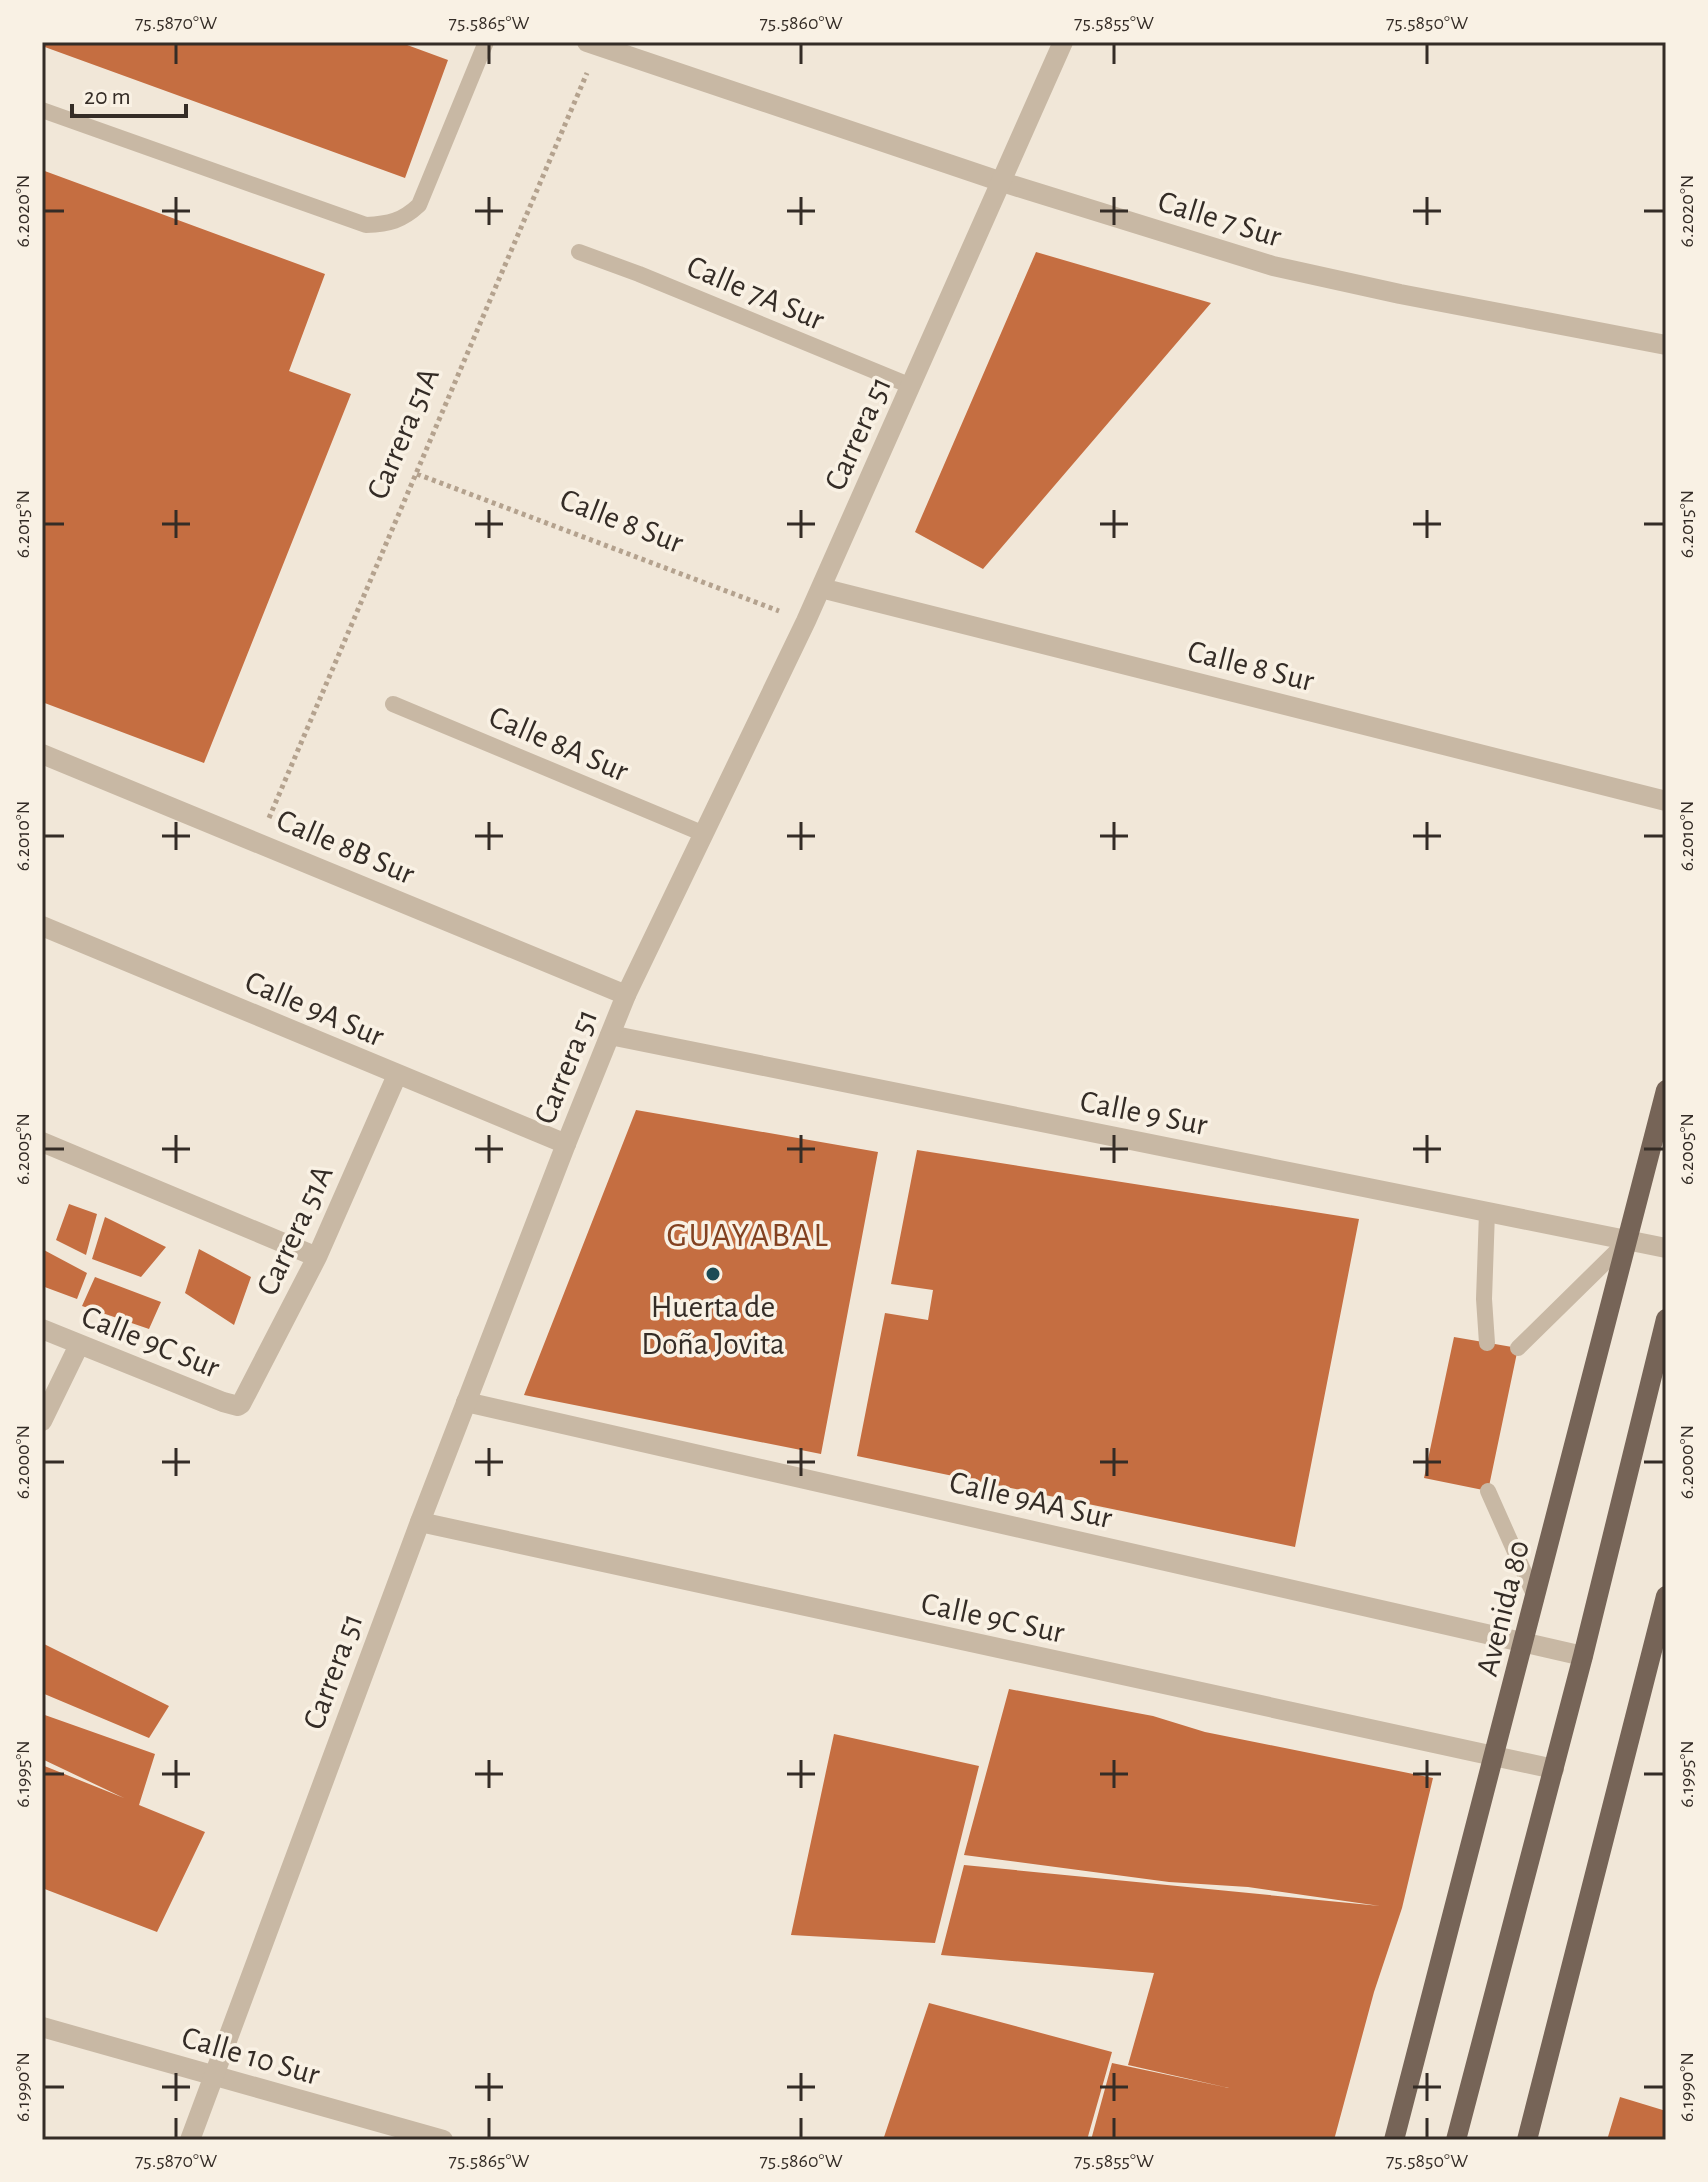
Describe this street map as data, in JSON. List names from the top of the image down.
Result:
{
  "streets": {
    "main road": ["Avenida 80"],
    "street": [
      "Calle 7 Sur",
      "Carrera 51A",
      "Carrera 51",
      "Calle 8 Sur",
      "Calle 8B Sur",
      "Calle 9A Sur",
      "Calle 9 Sur",
      "Calle 9C Sur",
      "Calle 9AA Sur",
      "Calle 10 Sur"
    ],
    "lane": ["Calle 7A Sur", "Calle 8A Sur"]
  },
  "crossings": [
    ["Calle 7 Sur", "Carrera 51A"],
    ["Calle 7 Sur", "Carrera 51"],
    ["Calle 7A Sur", "Carrera 51"],
    ["Carrera 51A", "Calle 8 Sur"],
    ["Carrera 51A", "Calle 8B Sur"],
    ["Carrera 51A", "Calle 9A Sur"],
    ["Carrera 51A", "Calle 9C Sur"],
    ["Carrera 51", "Calle 8 Sur"],
    ["Carrera 51", "Calle 8A Sur"],
    ["Carrera 51", "Calle 8B Sur"],
    ["Carrera 51", "Calle 9A Sur"],
    ["Carrera 51", "Calle 9 Sur"],
    ["Carrera 51", "Calle 9C Sur"],
    ["Carrera 51", "Calle 9AA Sur"],
    ["Carrera 51", "Calle 10 Sur"],
    ["Calle 9 Sur", "Avenida 80"],
    ["Calle 9C Sur", "Avenida 80"],
    ["Calle 9AA Sur", "Avenida 80"]
  ],
  "districts": ["GUAYABAL"],
  "places": ["Huerta de Doña Jovita"],
  "scale_bar": "20 m",
  "coordinates": [
    "75.5870°W",
    "75.5865°W",
    "75.5860°W",
    "75.5855°W",
    "75.5850°W",
    "6.2020°N",
    "6.2015°N",
    "6.2010°N",
    "6.2005°N",
    "6.2000°N",
    "6.1995°N",
    "6.1990°N"
  ]
}
